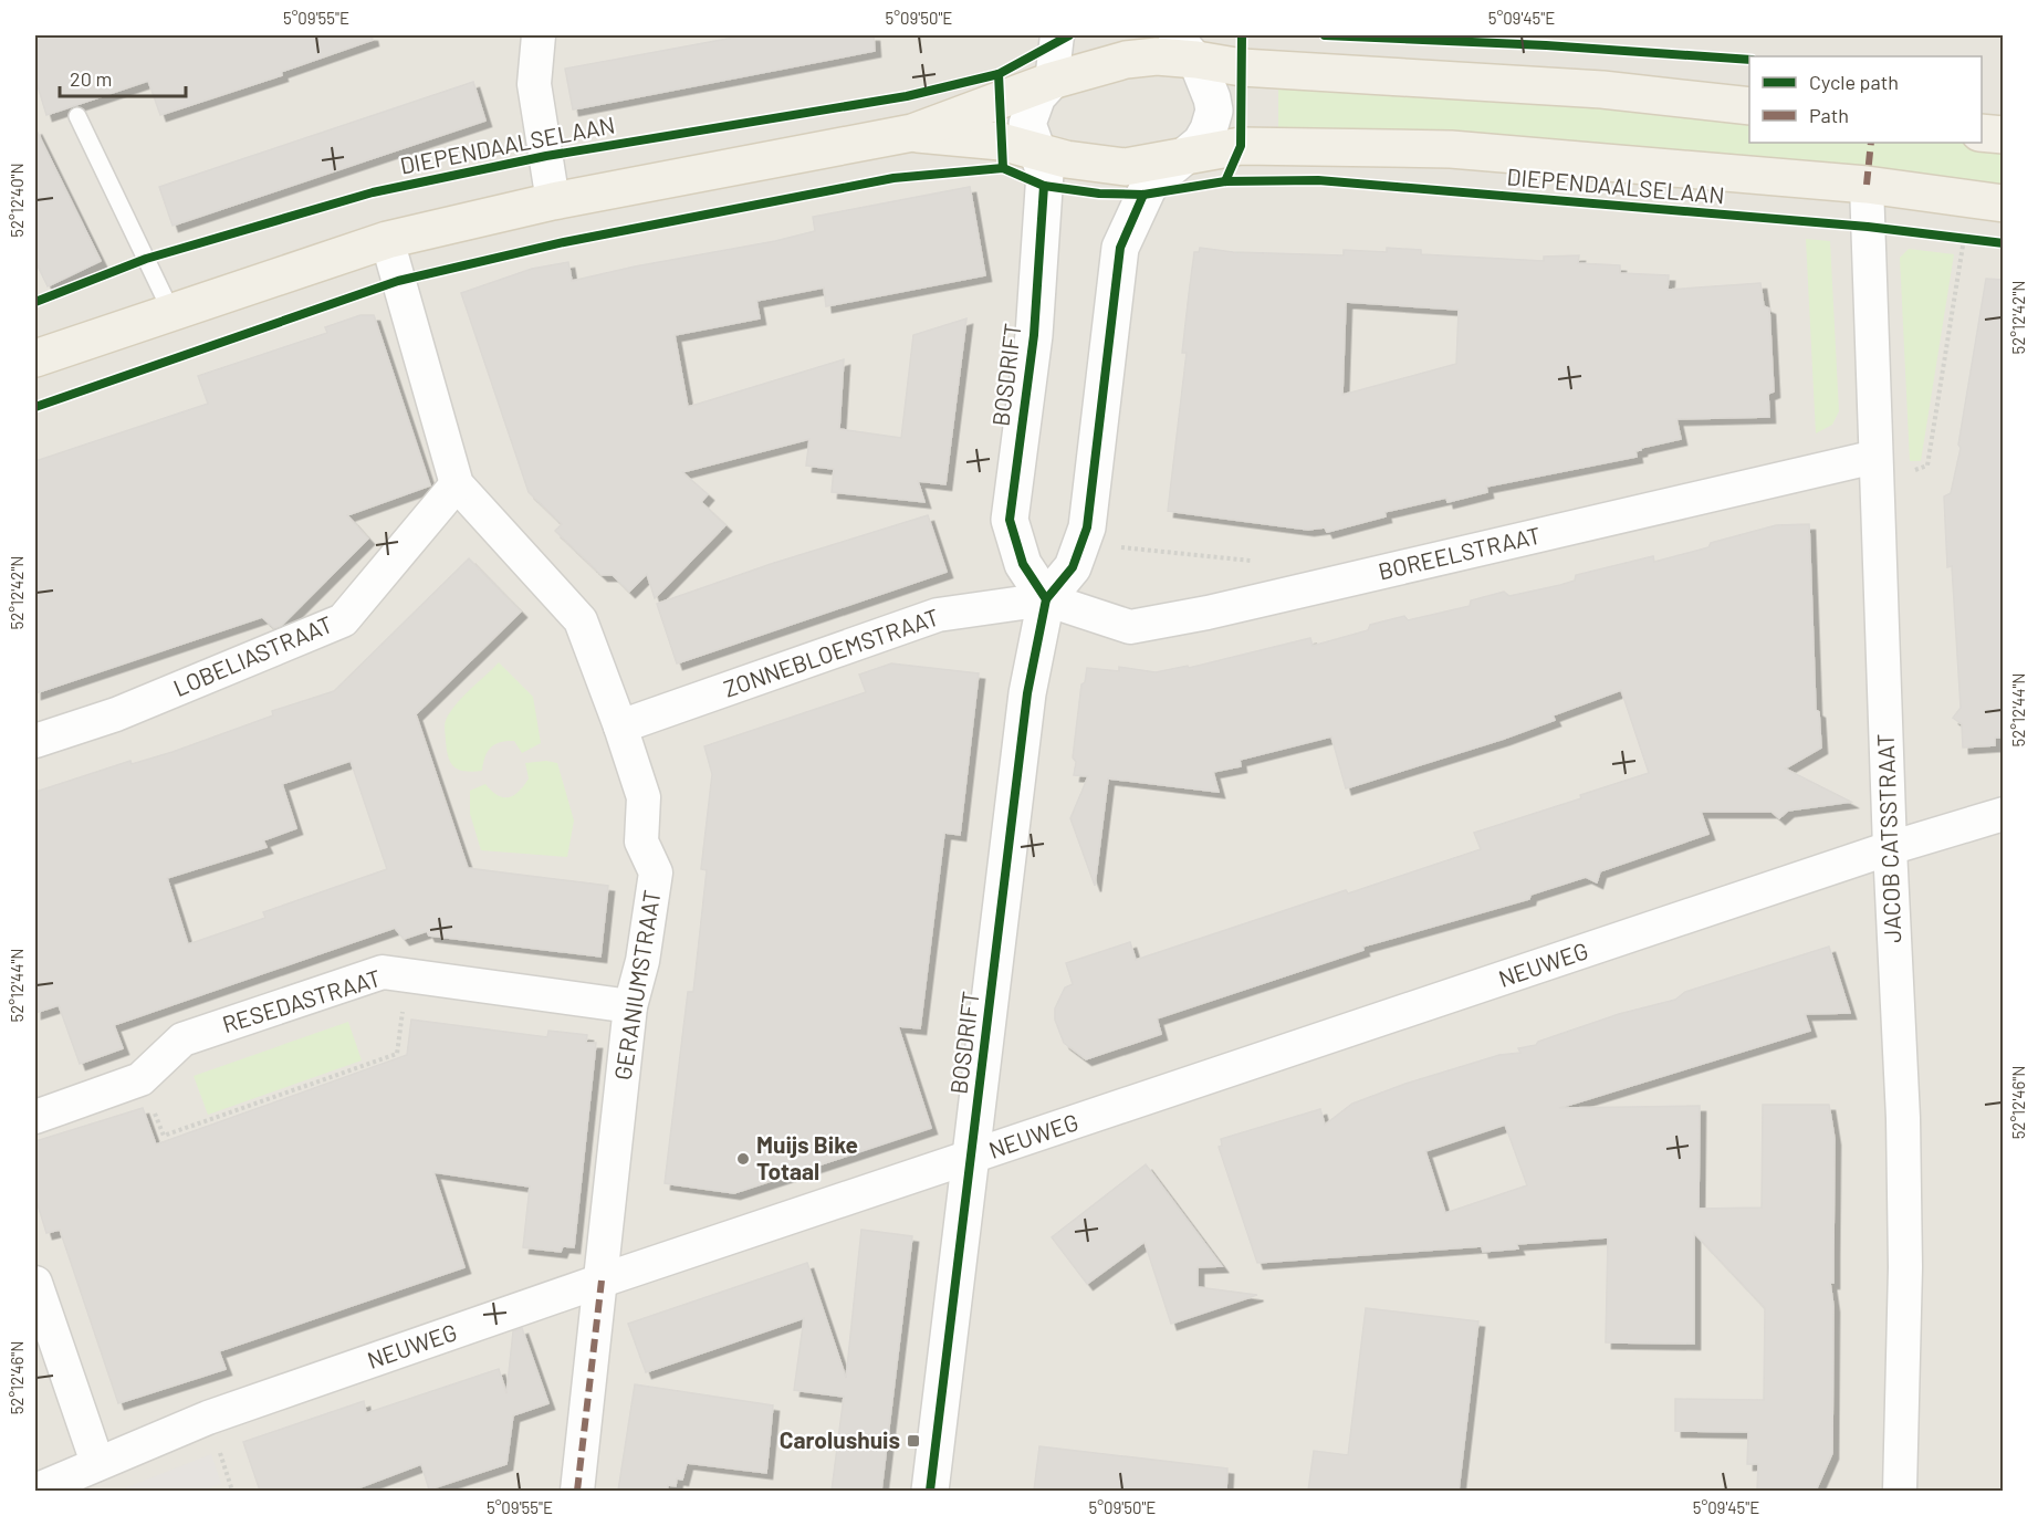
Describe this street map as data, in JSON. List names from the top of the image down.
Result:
{
  "streets": {
    "main road": ["DIEPENDAALSELAAN"],
    "street": [
      "BOSDRIFT",
      "BOREELSTRAAT",
      "ZONNEBLOEMSTRAAT",
      "LOBELIASTRAAT",
      "JACOB CATSSTRAAT",
      "NEUWEG",
      "GERANIUMSTRAAT",
      "RESEDASTRAAT"
    ]
  },
  "crossings": [
    ["DIEPENDAALSELAAN", "BOSDRIFT"],
    ["DIEPENDAALSELAAN", "JACOB CATSSTRAAT"],
    ["DIEPENDAALSELAAN", "GERANIUMSTRAAT"],
    ["BOSDRIFT", "BOREELSTRAAT"],
    ["BOSDRIFT", "ZONNEBLOEMSTRAAT"],
    ["BOSDRIFT", "NEUWEG"],
    ["BOREELSTRAAT", "ZONNEBLOEMSTRAAT"],
    ["BOREELSTRAAT", "JACOB CATSSTRAAT"],
    ["ZONNEBLOEMSTRAAT", "GERANIUMSTRAAT"],
    ["LOBELIASTRAAT", "GERANIUMSTRAAT"],
    ["JACOB CATSSTRAAT", "NEUWEG"],
    ["NEUWEG", "GERANIUMSTRAAT"],
    ["GERANIUMSTRAAT", "RESEDASTRAAT"]
  ],
  "places": {
    "other": ["Muijs Bike Totaal"],
    "transit": ["Carolushuis"]
  },
  "legend": ["Cycle path", "Path"],
  "scale_bar": "20 m",
  "coordinates": [
    "5°09'55\"E",
    "5°09'50\"E",
    "5°09'45\"E",
    "52°12'40\"N",
    "52°12'42\"N",
    "52°12'44\"N",
    "52°12'46\"N"
  ]
}
